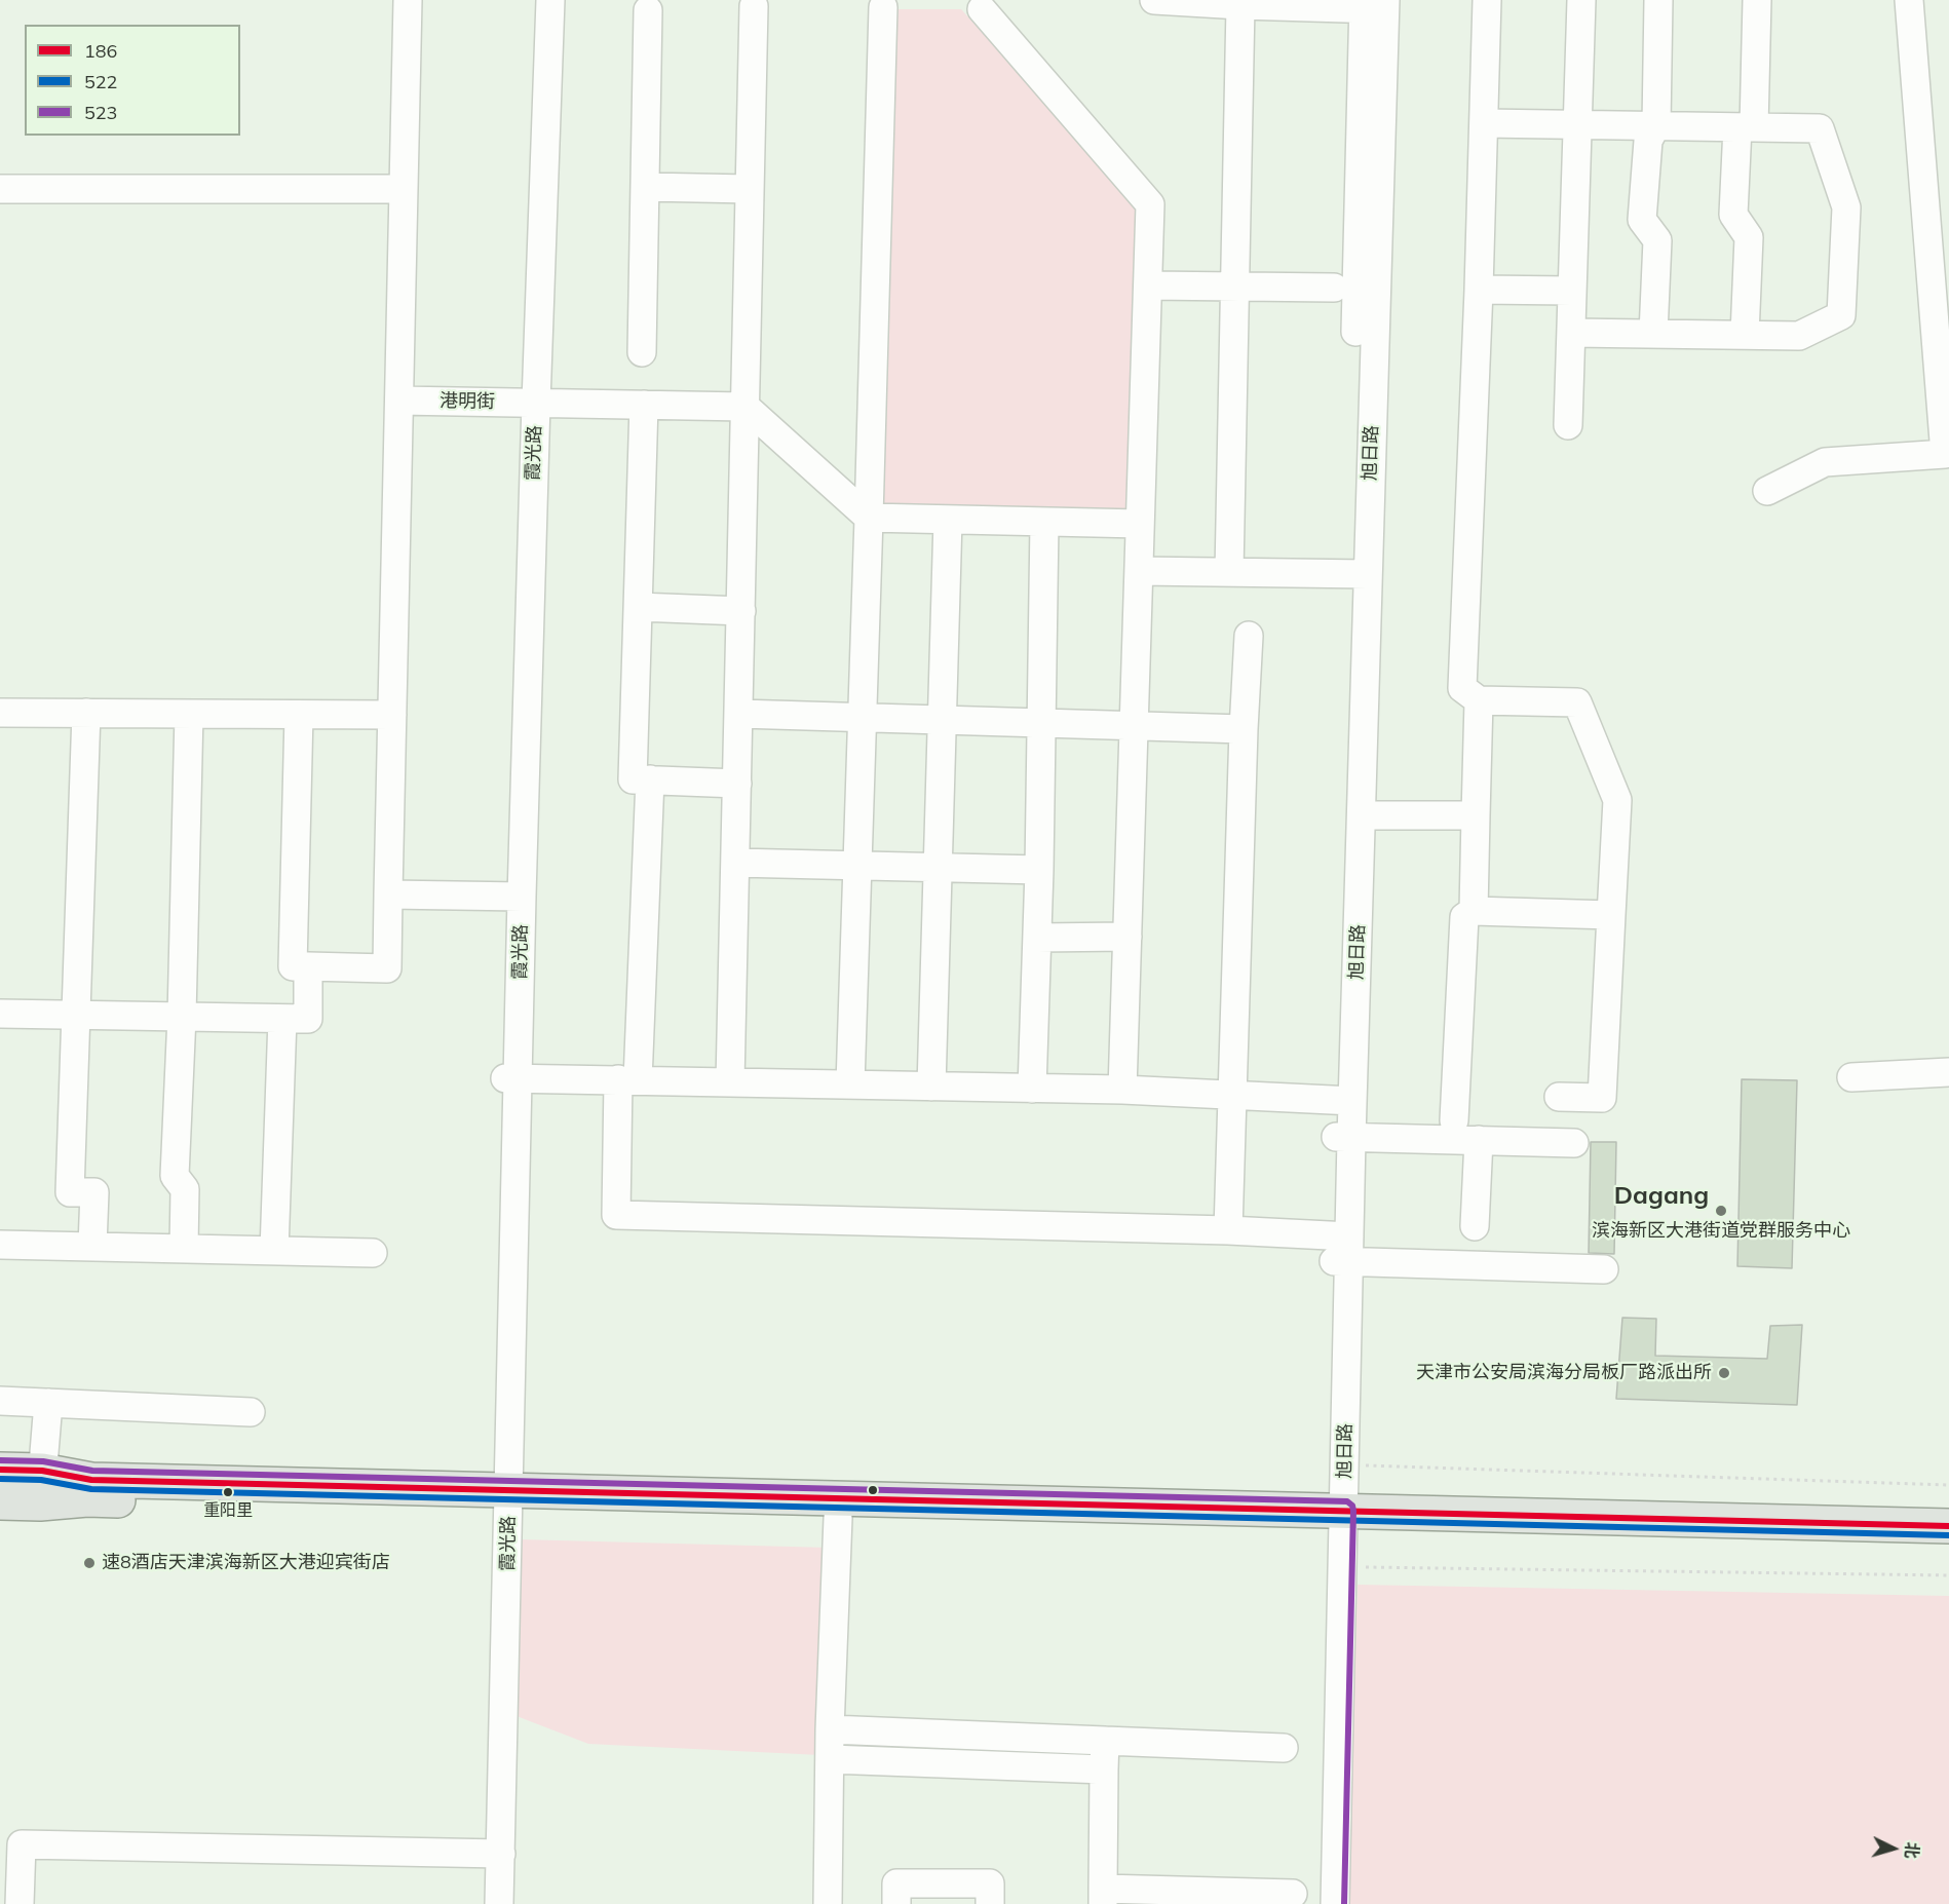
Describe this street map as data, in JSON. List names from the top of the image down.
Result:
{
  "streets": {
    "street": ["港明街", "霞光路", "旭日路"]
  },
  "crossings": [
    ["港明街", "霞光路"]
  ],
  "districts": ["Dagang"],
  "places": [
    "滨海新区大港街道党群服务中心",
    "天津市公安局滨海分局板厂路派出所",
    "重阳里",
    "速8酒店天津滨海新区大港迎宾街店"
  ],
  "lines": ["transit line 523", "transit line 186", "transit line 522"],
  "legend": ["186", "522", "523"],
  "north": "right"
}
